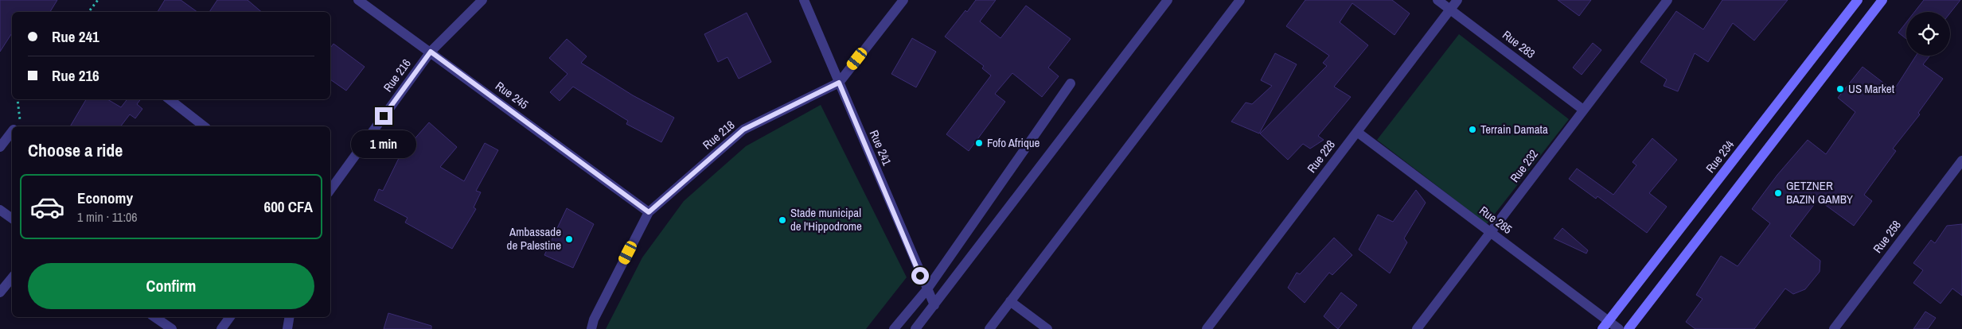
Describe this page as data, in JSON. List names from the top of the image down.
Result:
{
  "streets": {
    "main road": ["Rue 234"],
    "street": [
      "Rue 283",
      "Rue 216",
      "Rue 245",
      "Rue 218",
      "Rue 241",
      "Rue 228",
      "Rue 232",
      "Rue 285",
      "Rue 258"
    ]
  },
  "crossings": [
    ["Rue 283", "Rue 228"],
    ["Rue 283", "Rue 232"],
    ["Rue 216", "Rue 245"],
    ["Rue 245", "Rue 218"],
    ["Rue 218", "Rue 241"],
    ["Rue 228", "Rue 285"],
    ["Rue 234", "Rue 285"],
    ["Rue 232", "Rue 285"]
  ],
  "places": [
    "US Market",
    "Terrain Damata",
    "Fofo Afrique",
    "GETZNER BAZIN GAMBY",
    "Stade municipal de l'Hippodrome",
    "Ambassade de Palestine"
  ],
  "page": {
    "banner": ["Rue 241", "Rue 216"],
    "heading": "Choose a ride",
    "bubble": "1 min",
    "list": [
      {
        "name": "Economy",
        "note": "1 min · 11:06",
        "value": "600 CFA"
      }
    ],
    "buttons": "Confirm"
  }
}
